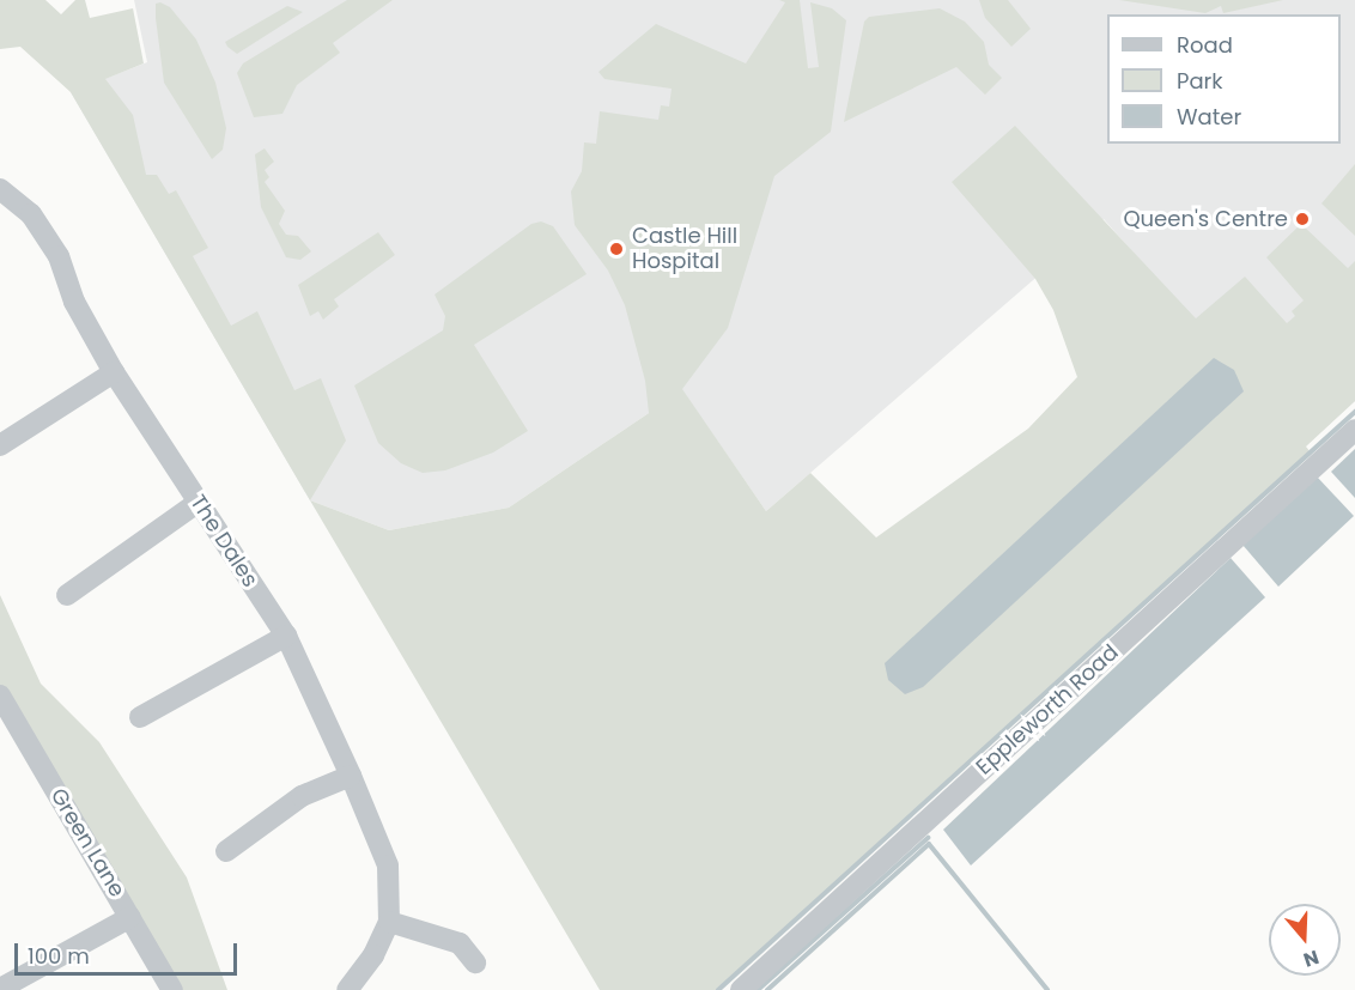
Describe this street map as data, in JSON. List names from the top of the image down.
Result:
{
  "streets": {
    "street": ["The Dales", "Eppleworth Road", "Green Lane"]
  },
  "places": ["Queen's Centre", "Castle Hill Hospital"],
  "legend": ["Road", "Park", "Water"],
  "scale_bar": "100 m",
  "north": "bottom"
}
